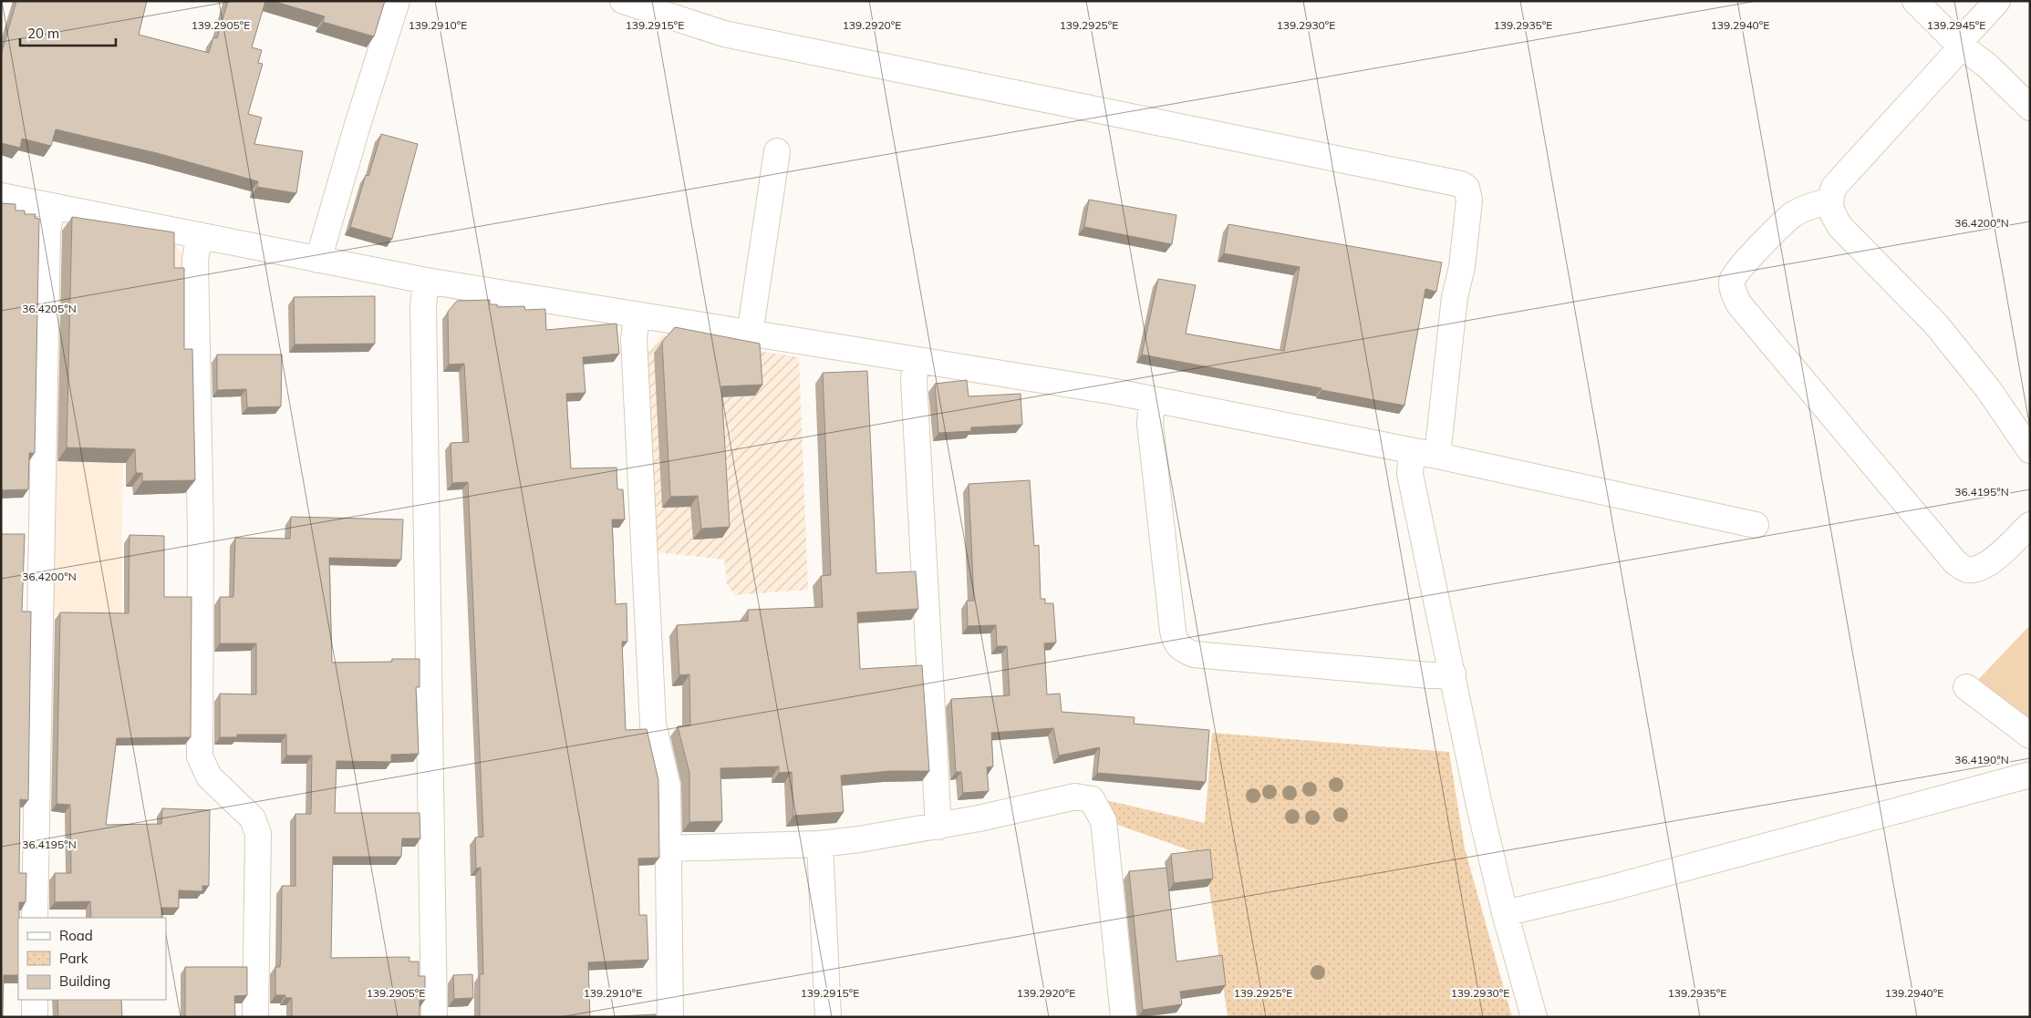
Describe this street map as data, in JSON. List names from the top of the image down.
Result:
{
  "legend": ["Road", "Park", "Building"],
  "scale_bar": "20 m",
  "coordinates": [
    "139.2910°E",
    "139.2925°E",
    "139.2935°E",
    "139.2940°E",
    "139.2945°E",
    "139.2905°E",
    "139.2915°E",
    "139.2920°E",
    "139.2930°E",
    "36.4200°N",
    "36.4205°N",
    "36.4195°N",
    "36.4190°N"
  ]
}
